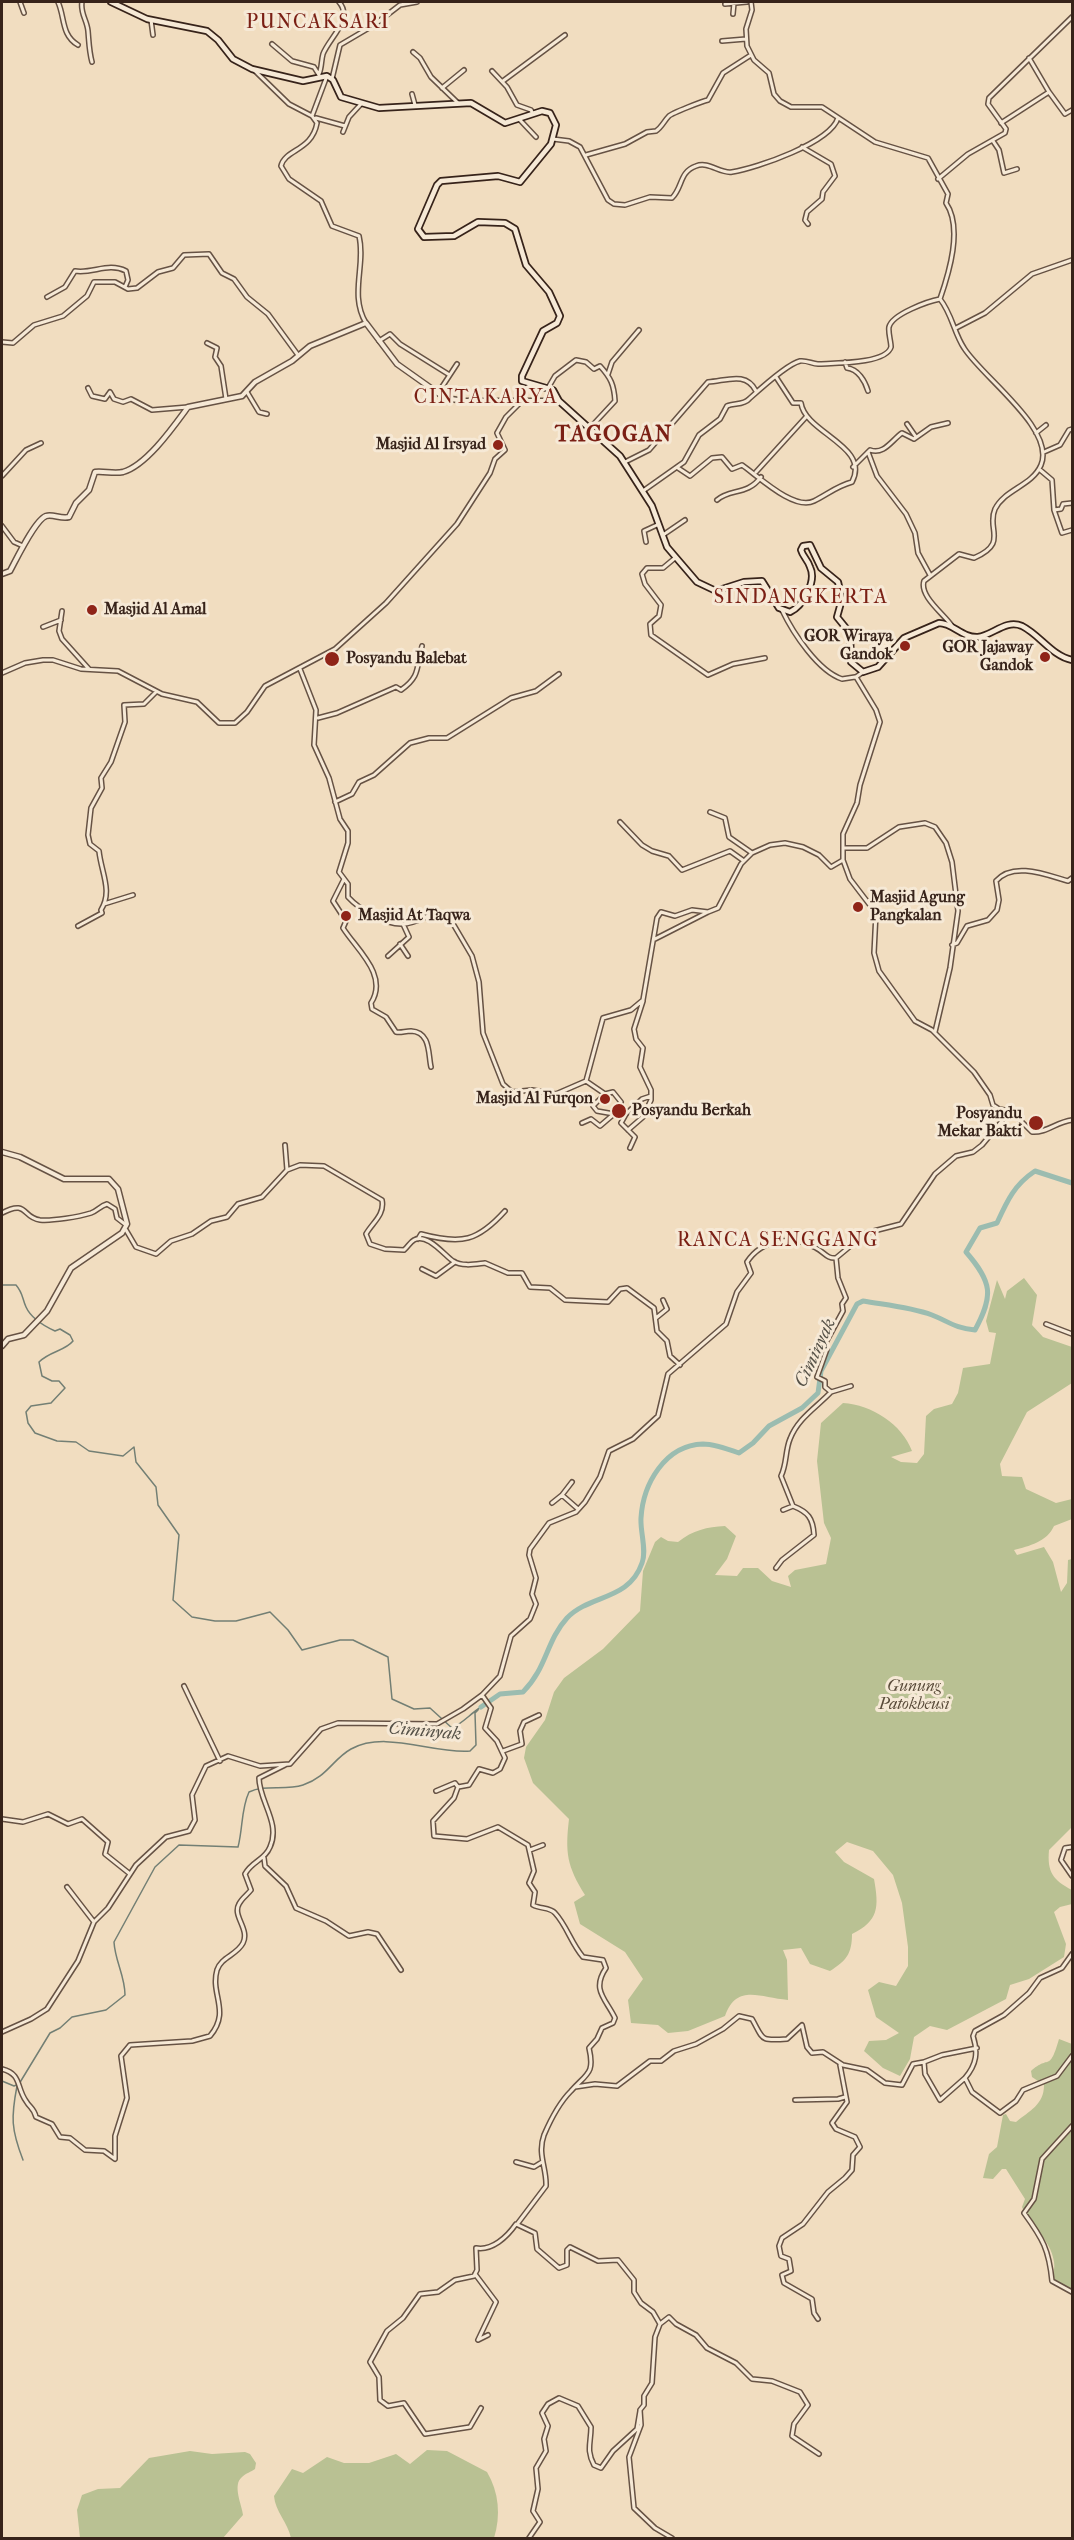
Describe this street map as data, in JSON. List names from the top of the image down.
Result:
{
  "districts": [
    "PUNCAKSARI",
    "CINTAKARYA",
    "TAGOGAN",
    "SINDANGKERTA",
    "RANCA SENGGANG"
  ],
  "water": ["Ciminyak"],
  "parks": ["Gunung Patokbeusi"],
  "places": [
    "Masjid Al Irsyad",
    "Masjid Al Amal",
    "GOR Wiraya Gandok",
    "GOR Jajaway Gandok",
    "Posyandu Balebat",
    "Masjid Agung Pangkalan",
    "Masjid At Taqwa",
    "Masjid Al Furqon",
    "Posyandu Berkah",
    "Posyandu Mekar Bakti"
  ]
}
